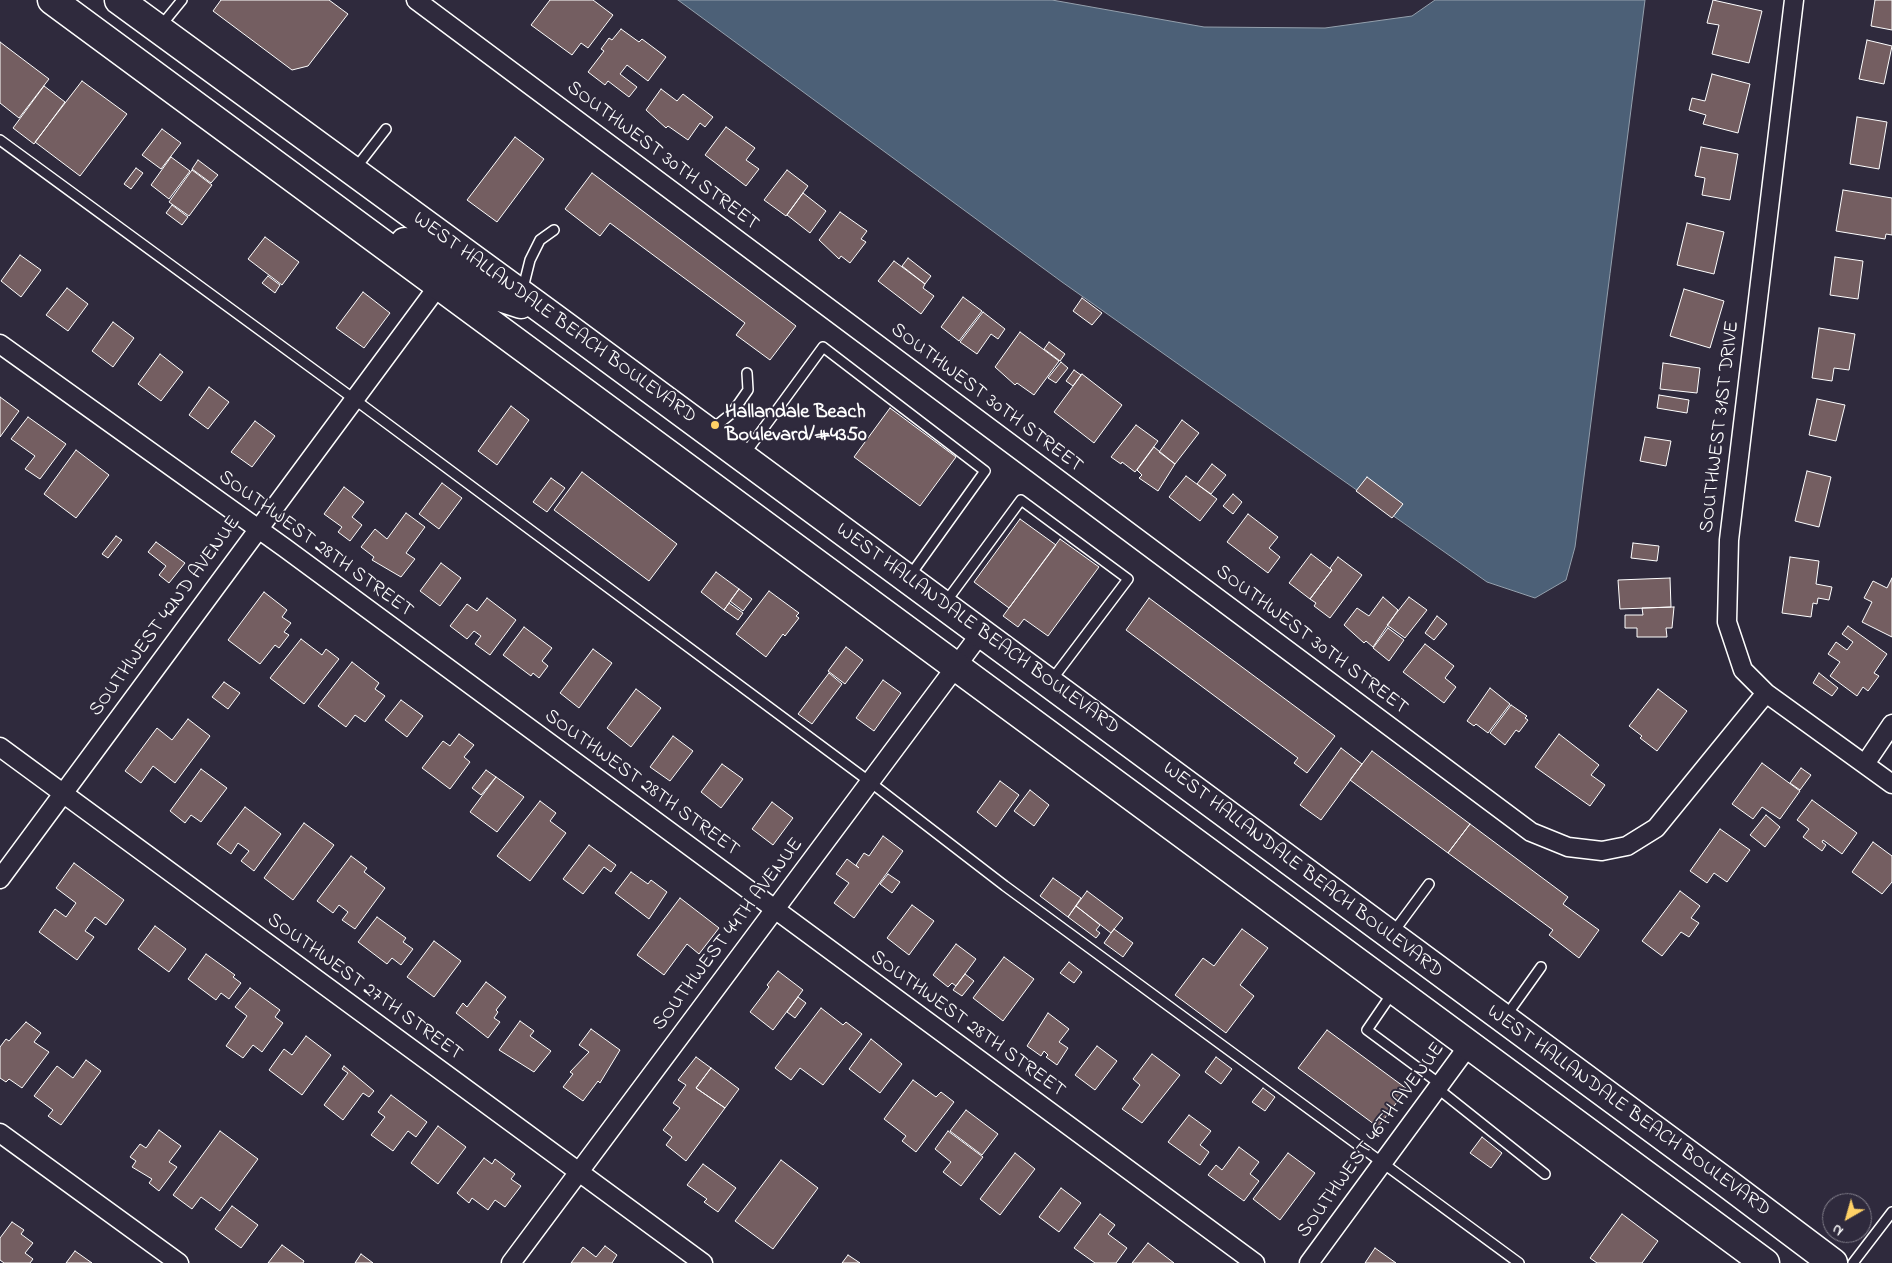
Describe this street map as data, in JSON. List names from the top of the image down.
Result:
{
  "streets": {
    "main road": ["WEST HALLANDALE BEACH BOULEVARD"],
    "street": [
      "SOUTHWEST 30TH STREET",
      "SOUTHWEST 31ST DRIVE",
      "SOUTHWEST 28TH STREET",
      "SOUTHWEST 42ND AVENUE",
      "SOUTHWEST 44TH AVENUE",
      "SOUTHWEST 27TH STREET",
      "SOUTHWEST 46TH AVENUE"
    ]
  },
  "crossings": [
    ["SOUTHWEST 30TH STREET", "SOUTHWEST 31ST DRIVE"],
    ["WEST HALLANDALE BEACH BOULEVARD", "SOUTHWEST 42ND AVENUE"],
    ["WEST HALLANDALE BEACH BOULEVARD", "SOUTHWEST 44TH AVENUE"],
    ["WEST HALLANDALE BEACH BOULEVARD", "SOUTHWEST 46TH AVENUE"],
    ["SOUTHWEST 28TH STREET", "SOUTHWEST 42ND AVENUE"],
    ["SOUTHWEST 28TH STREET", "SOUTHWEST 44TH AVENUE"],
    ["SOUTHWEST 42ND AVENUE", "SOUTHWEST 27TH STREET"],
    ["SOUTHWEST 44TH AVENUE", "SOUTHWEST 27TH STREET"]
  ],
  "places": ["Hallandale Beach Boulevard/#4350"],
  "north": "bottom left"
}
